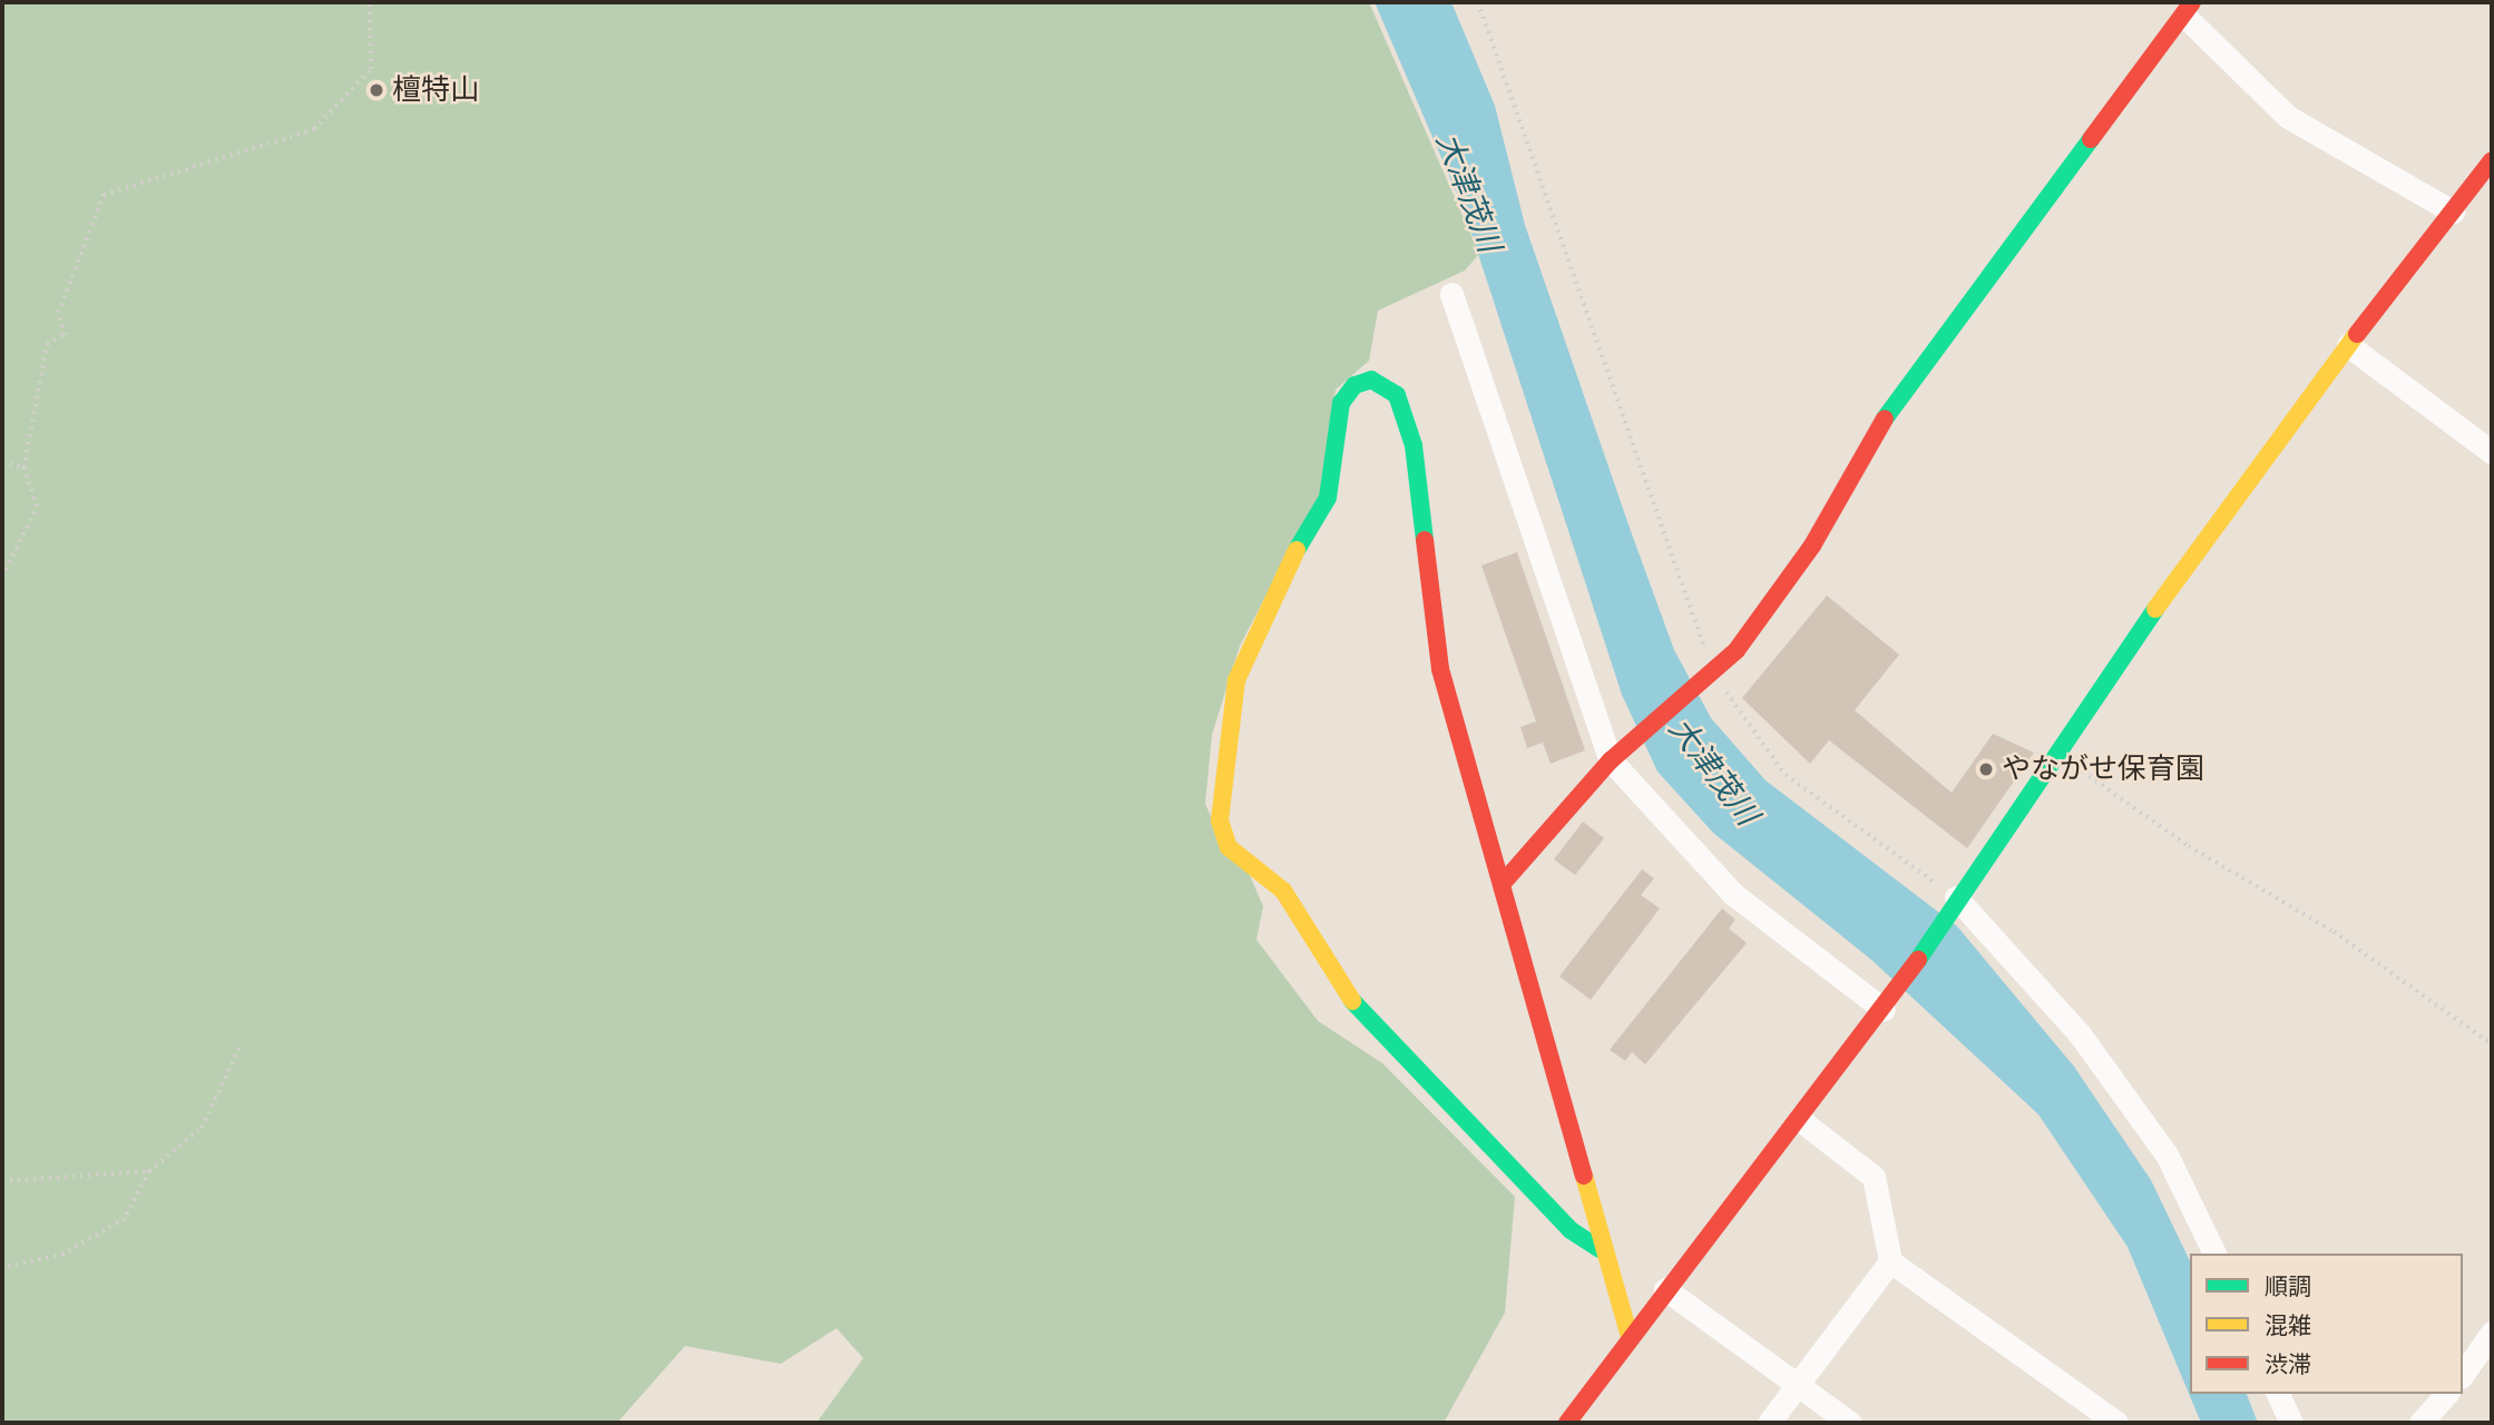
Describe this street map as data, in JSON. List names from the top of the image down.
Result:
{
  "water": ["大津茂川"],
  "places": ["檀特山", "やながせ保育園"],
  "legend": ["順調", "混雑", "渋滞"]
}
